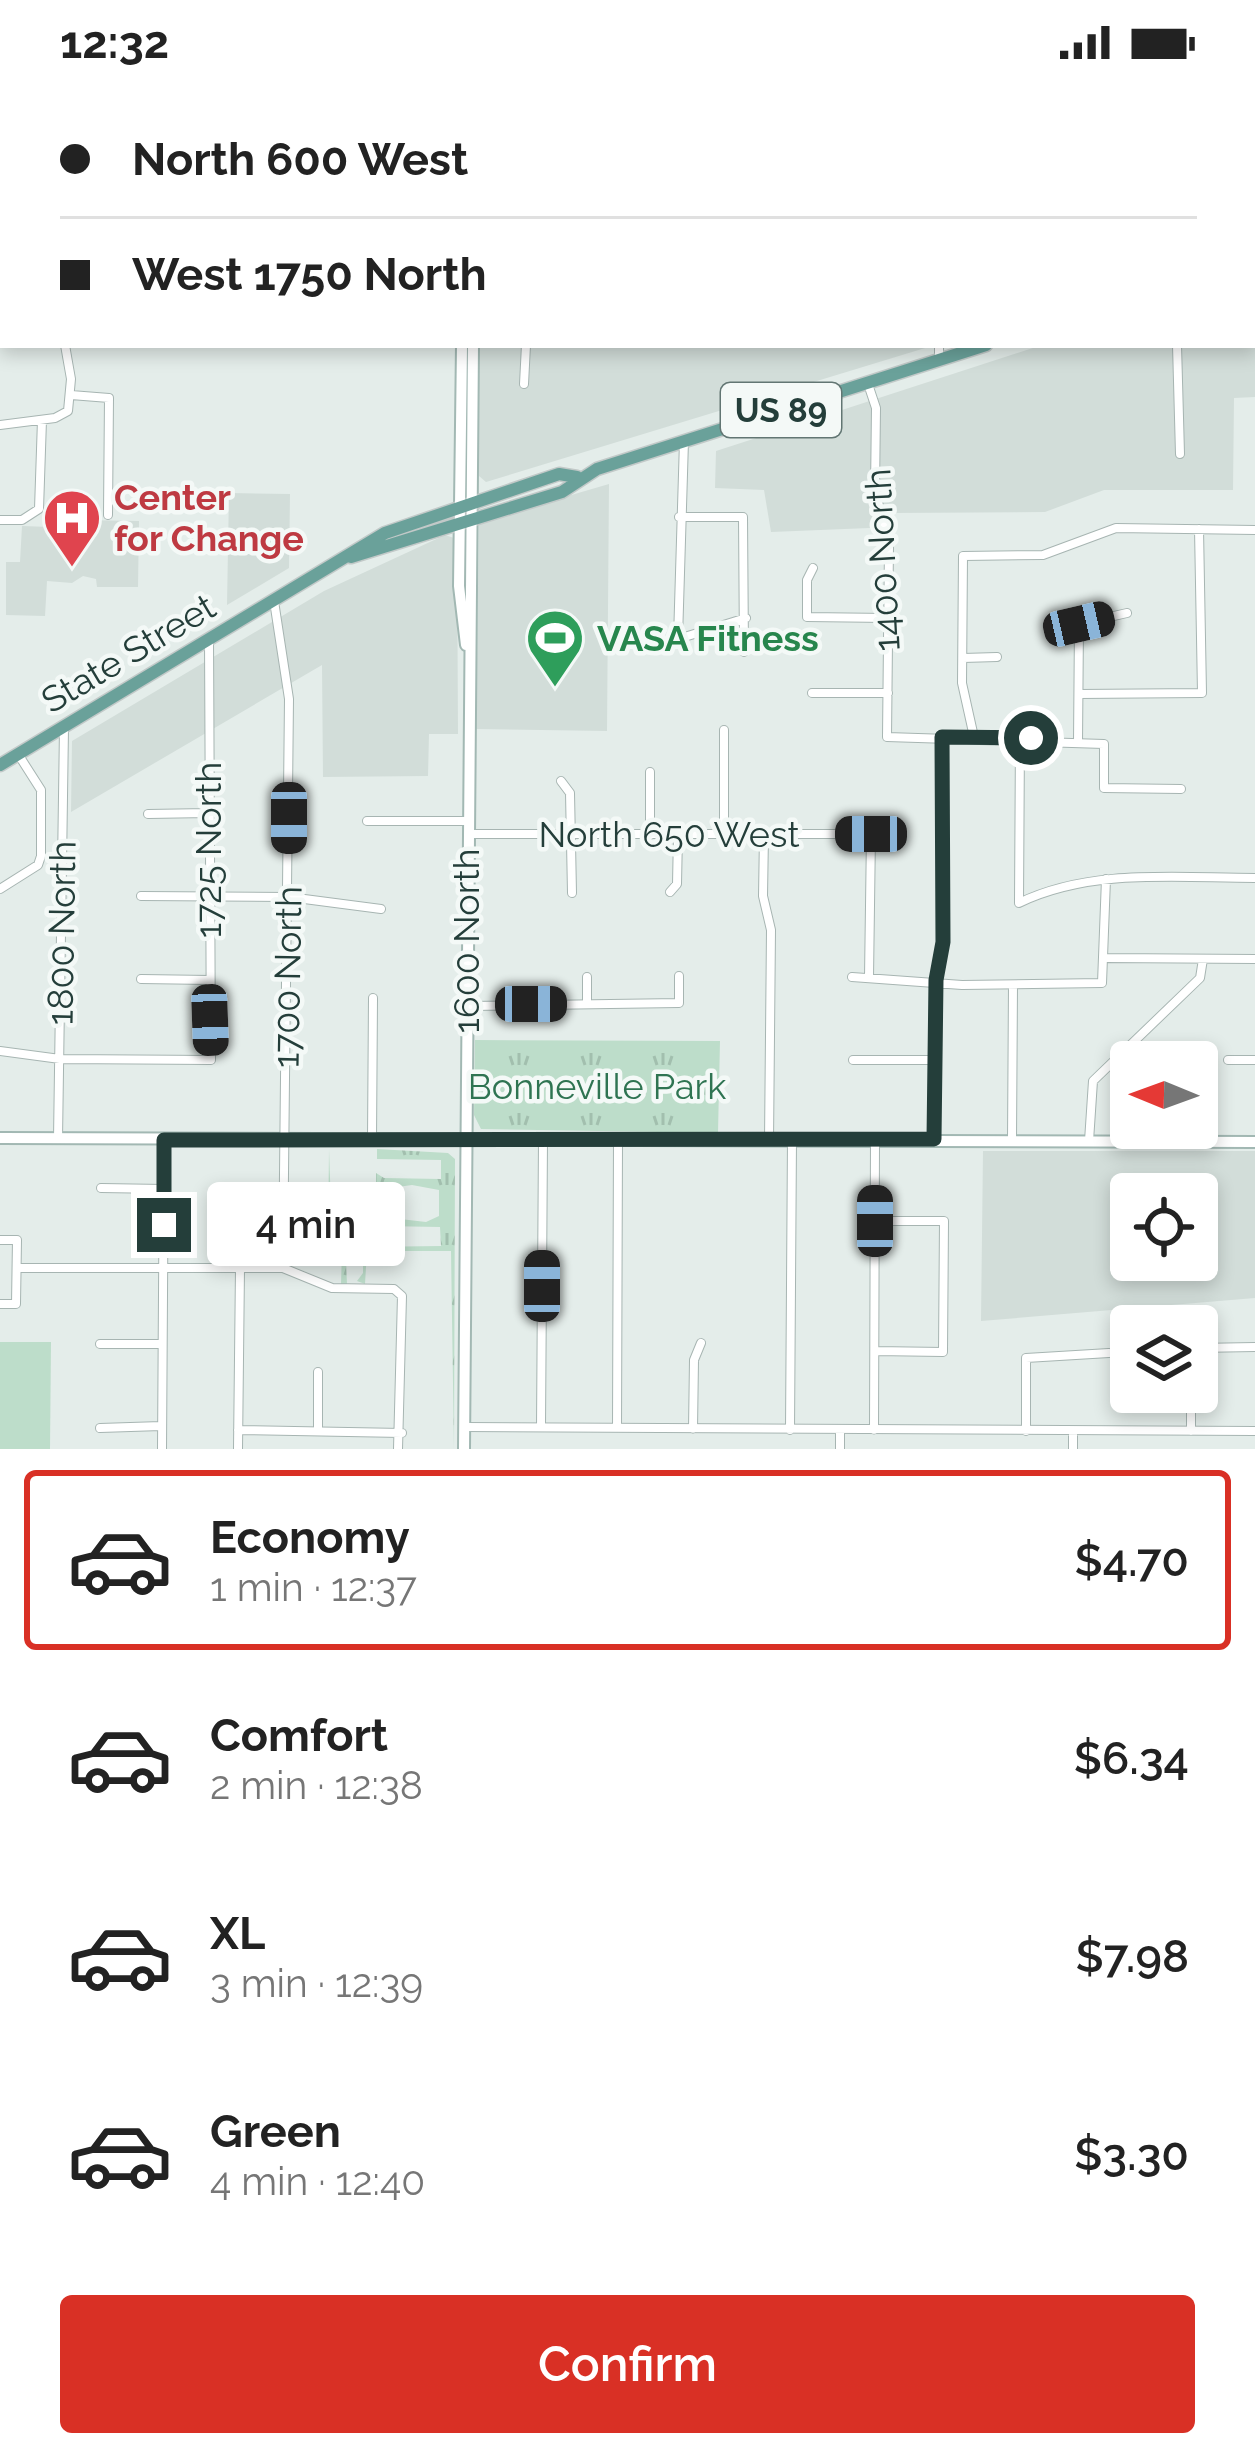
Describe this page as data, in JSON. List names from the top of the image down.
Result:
{
  "streets": {
    "main road": ["US 89", "State Street"],
    "street": [
      "1400 North",
      "North 650 West",
      "1725 North",
      "1800 North",
      "1600 North",
      "1700 North"
    ]
  },
  "crossings": [
    ["1400 North", "State Street"],
    ["State Street", "1725 North"],
    ["State Street", "1800 North"],
    ["State Street", "1600 North"],
    ["State Street", "1700 North"],
    ["North 650 West", "1600 North"],
    ["1725 North", "1800 North"]
  ],
  "parks": ["Bonneville Park"],
  "places": {
    "hospital": ["Center for Change"],
    "sports": ["VASA Fitness"]
  },
  "north": "left",
  "page": {
    "status": "12:32",
    "banner": ["North 600 West", "West 1750 North"],
    "bubble": "4 min",
    "list": [
      {
        "name": "Economy",
        "note": "1 min · 12:37",
        "value": "$4.70"
      },
      {
        "name": "Comfort",
        "note": "2 min · 12:38",
        "value": "$6.34"
      },
      {
        "name": "XL",
        "note": "3 min · 12:39",
        "value": "$7.98"
      },
      {
        "name": "Green",
        "note": "4 min · 12:40",
        "value": "$3.30"
      }
    ],
    "buttons": "Confirm"
  }
}
